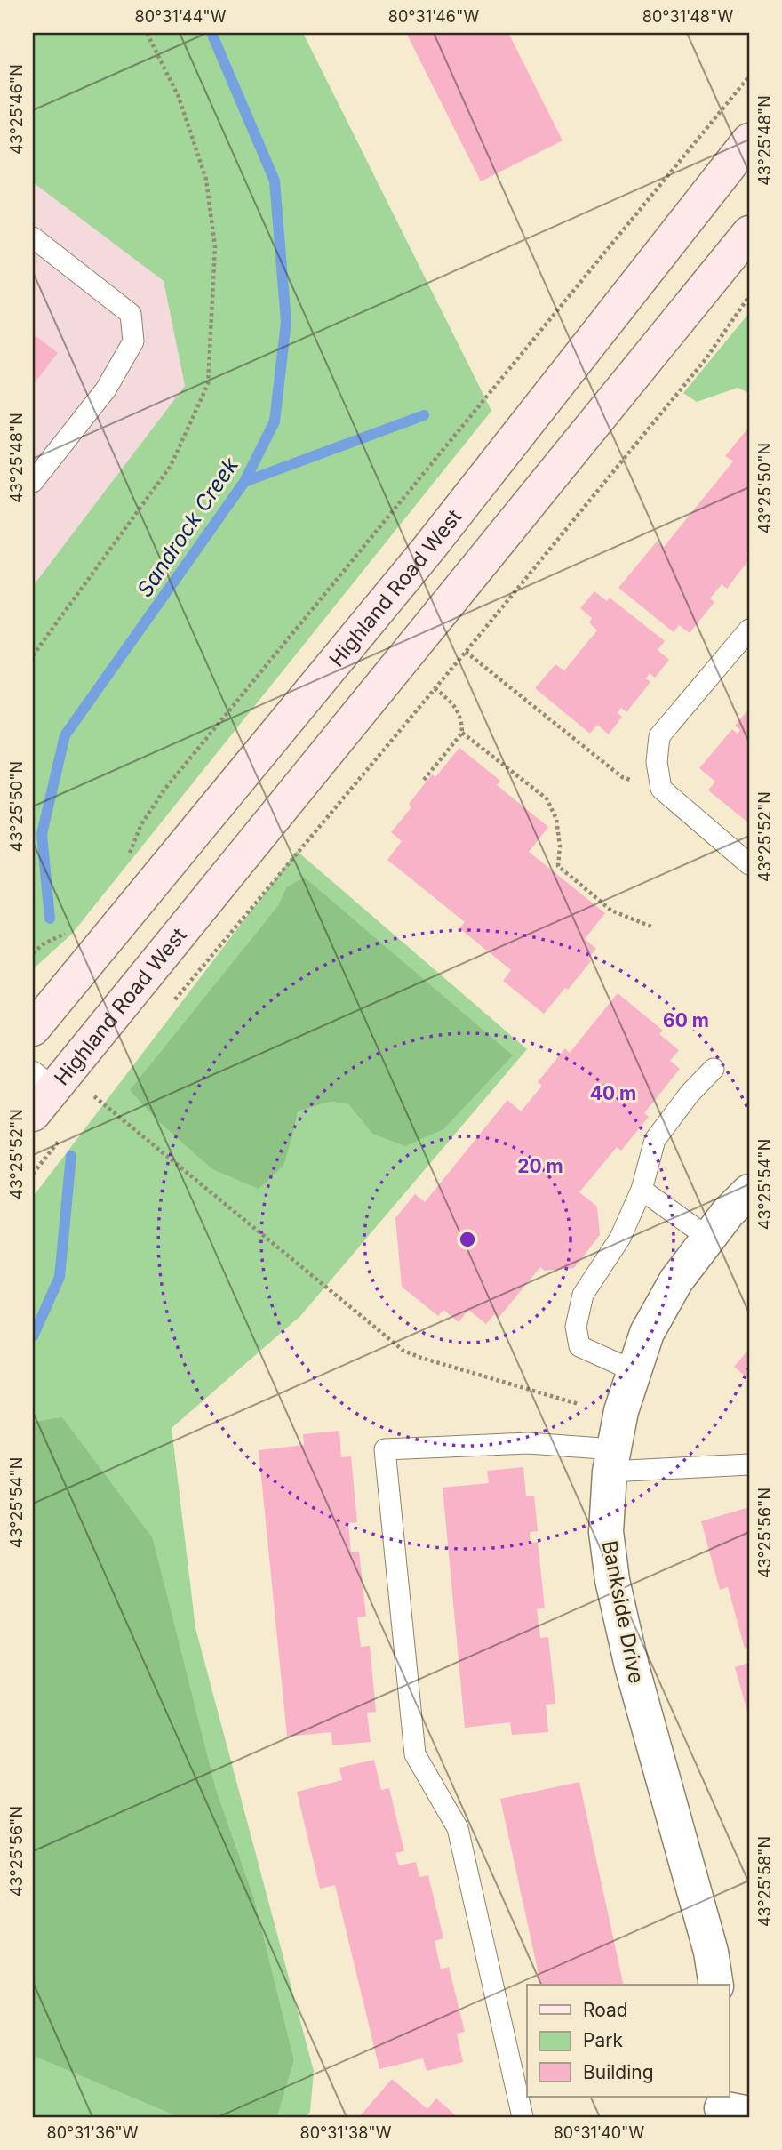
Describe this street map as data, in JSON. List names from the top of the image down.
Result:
{
  "streets": {
    "main road": ["Highland Road West"],
    "street": ["Bankside Drive"]
  },
  "water": ["Sandrock Creek"],
  "legend": ["Road", "Park", "Building"],
  "coordinates": [
    "80°31'44\"W",
    "80°31'46\"W",
    "80°31'48\"W",
    "43°25'46\"N",
    "43°25'48\"N",
    "43°25'50\"N",
    "43°25'52\"N",
    "43°25'54\"N",
    "43°25'56\"N",
    "43°25'58\"N",
    "80°31'36\"W",
    "80°31'38\"W",
    "80°31'40\"W"
  ],
  "rings": ["60 m", "40 m", "20 m"]
}
